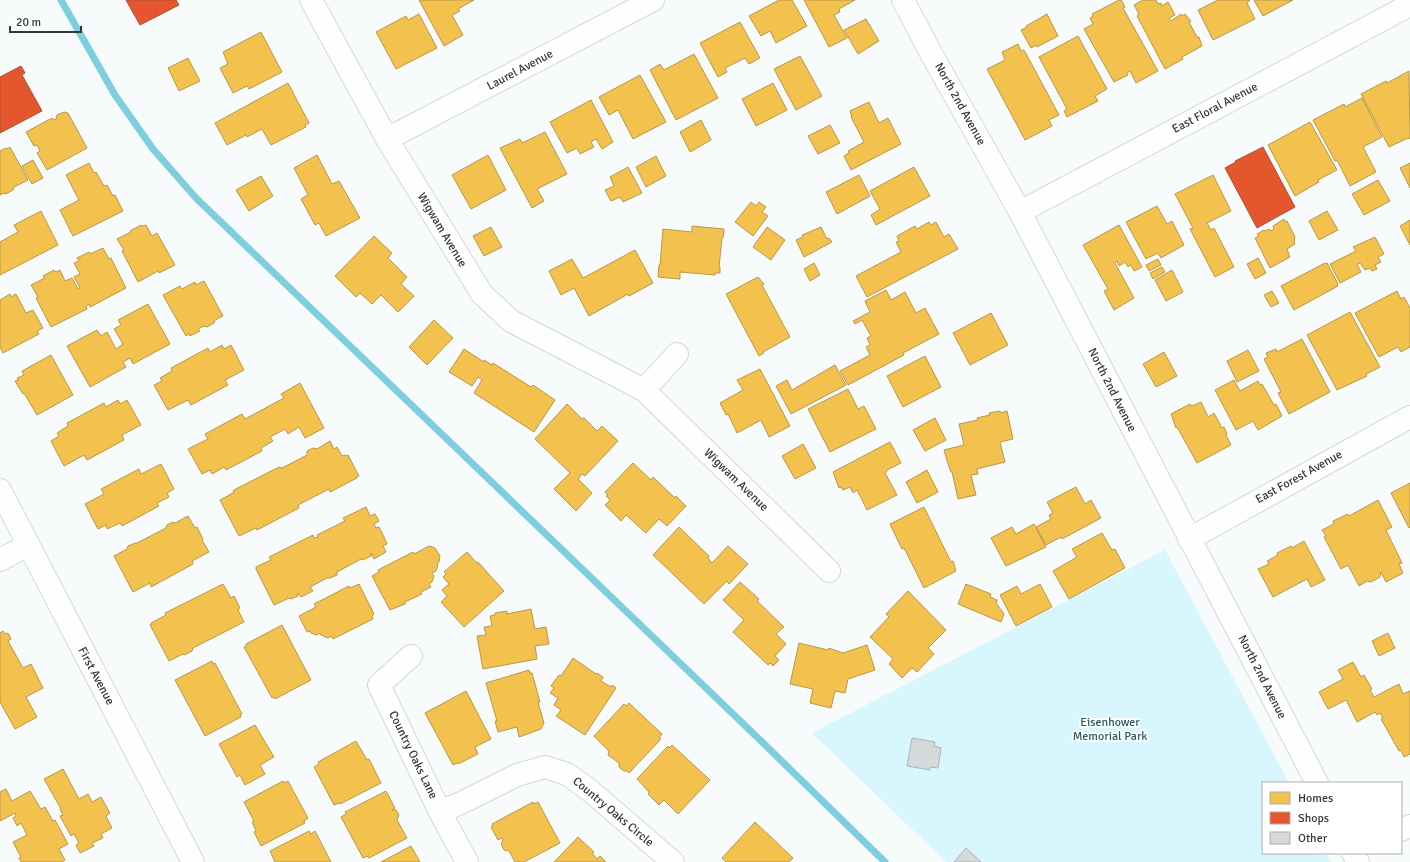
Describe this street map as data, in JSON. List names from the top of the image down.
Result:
{
  "streets": {
    "street": [
      "Laurel Avenue",
      "North 2nd Avenue",
      "East Floral Avenue",
      "Wigwam Avenue",
      "East Forest Avenue",
      "First Avenue",
      "Country Oaks Lane",
      "Country Oaks Circle"
    ]
  },
  "crossings": [
    ["Laurel Avenue", "Wigwam Avenue"],
    ["North 2nd Avenue", "East Floral Avenue"],
    ["North 2nd Avenue", "East Forest Avenue"],
    ["Country Oaks Lane", "Country Oaks Circle"]
  ],
  "parks": ["Eisenhower Memorial Park"],
  "legend": ["Homes", "Shops", "Other"],
  "scale_bar": "20 m"
}
